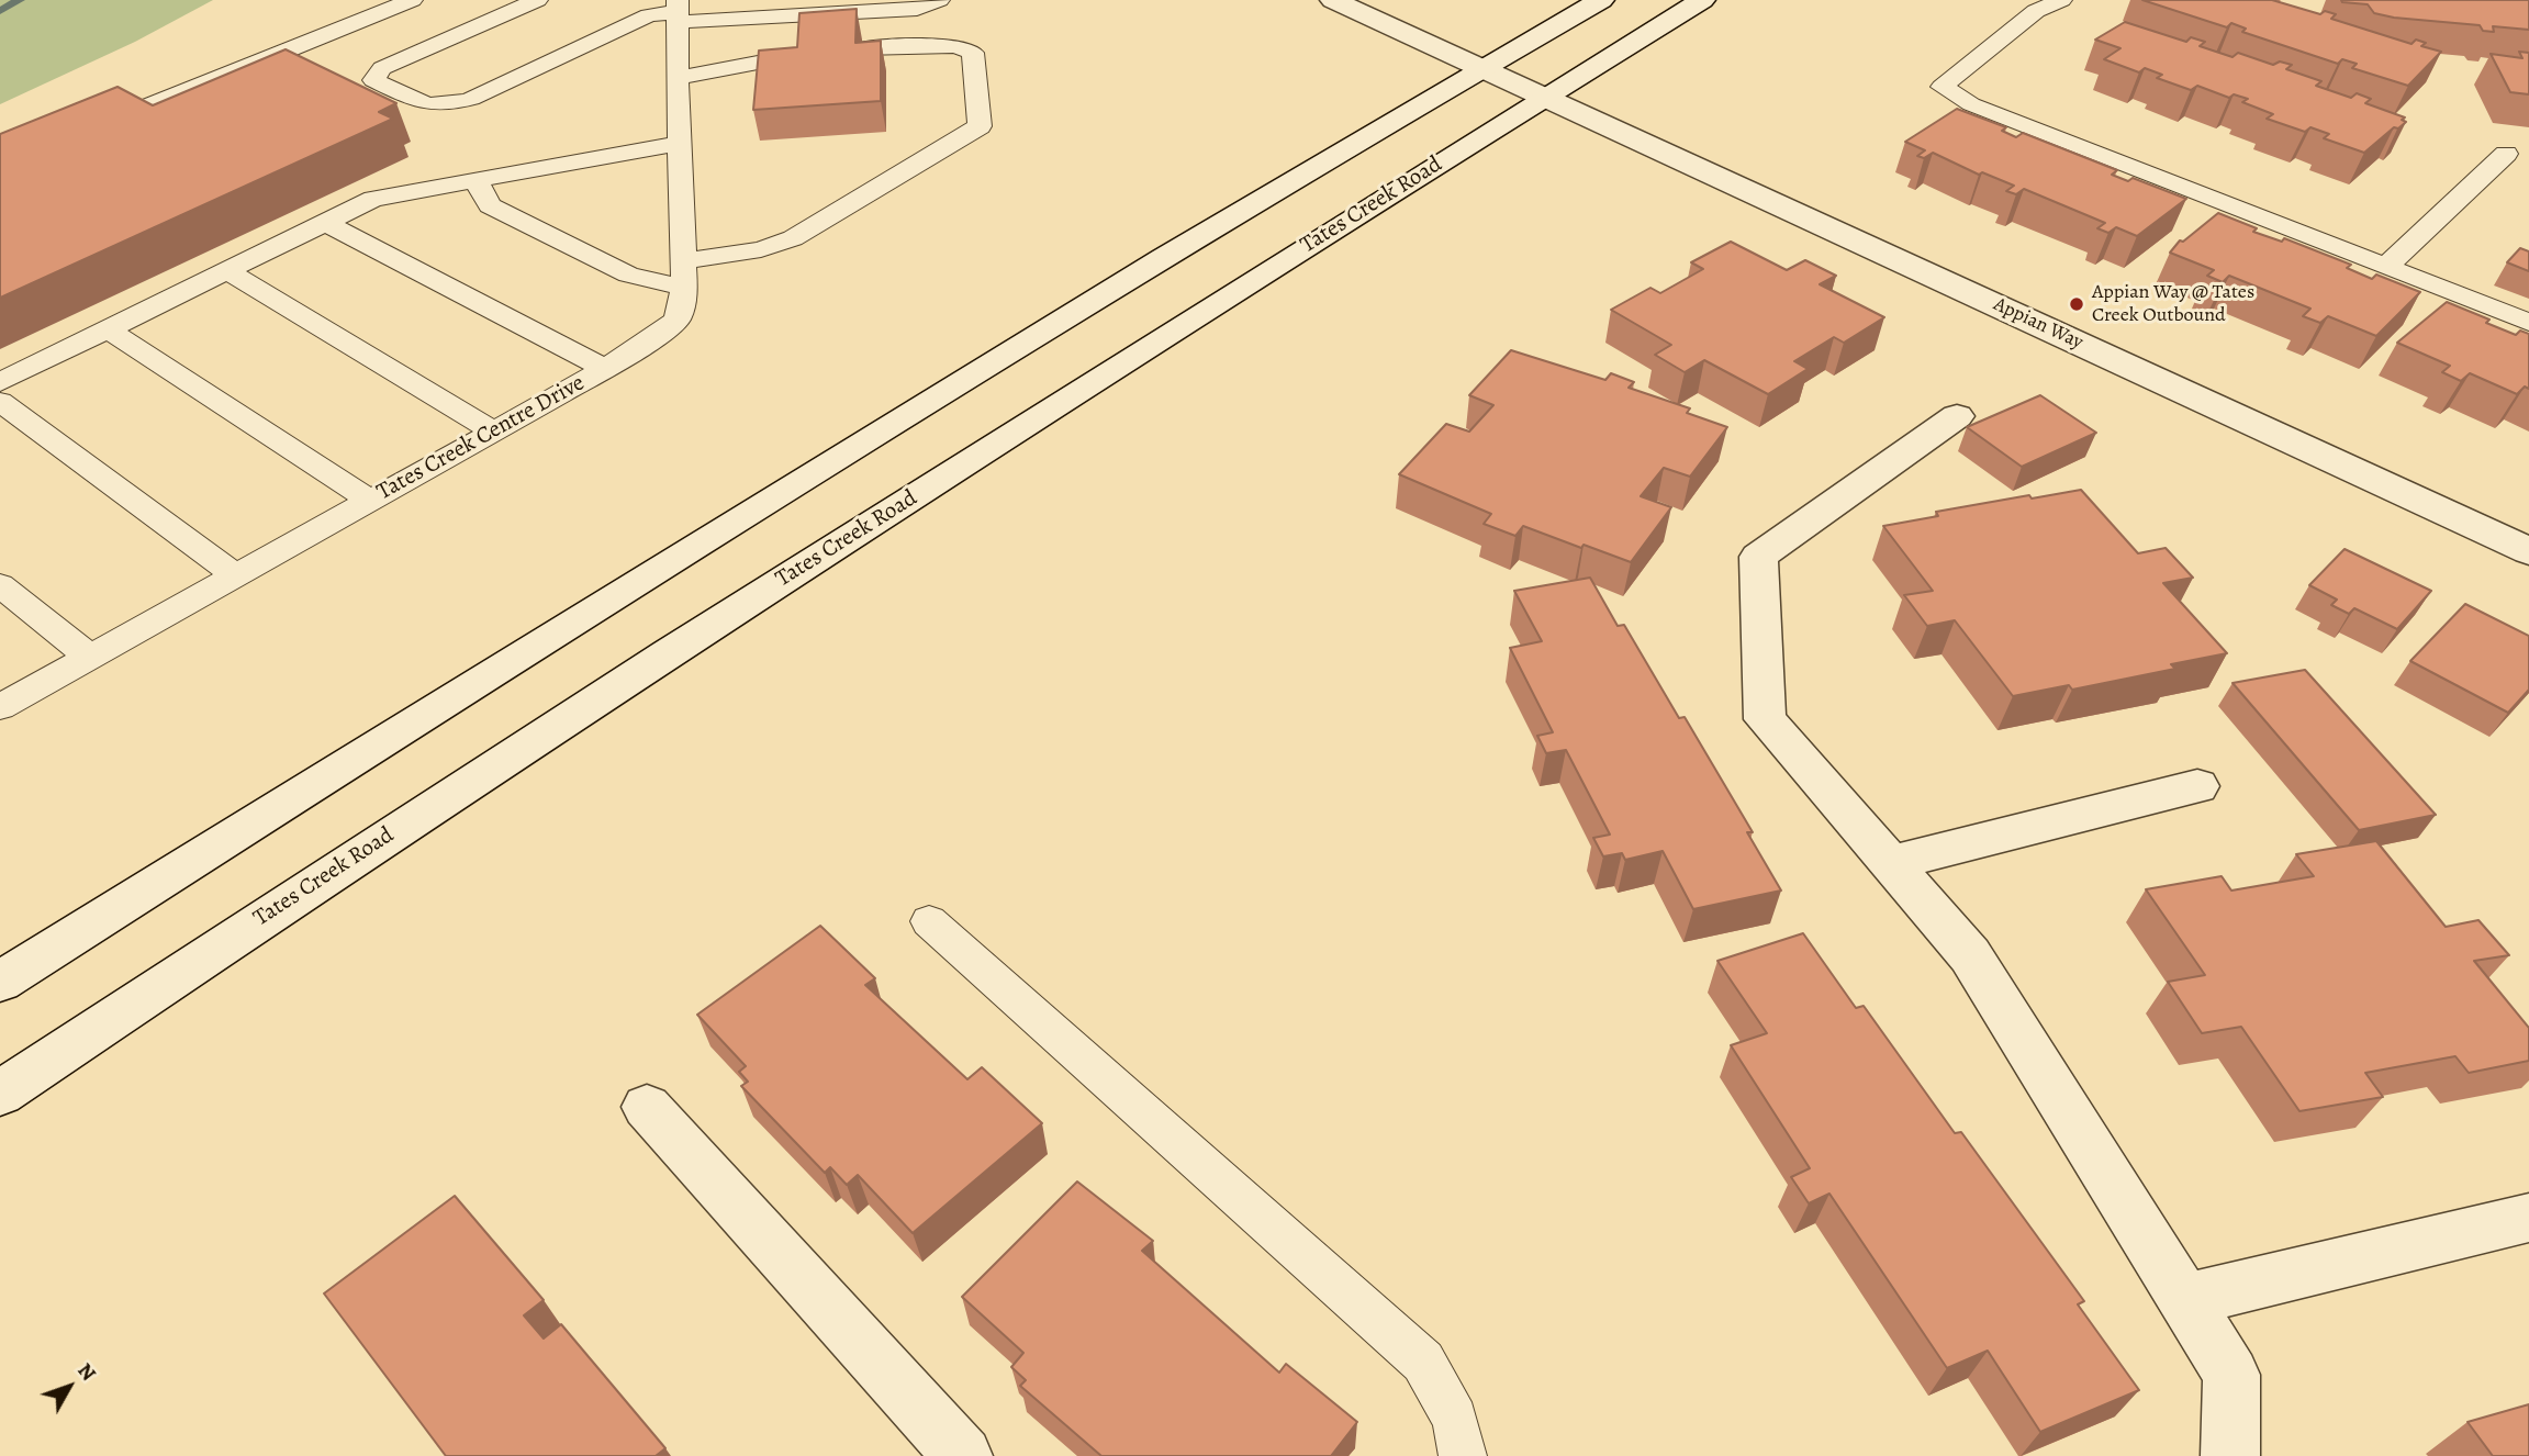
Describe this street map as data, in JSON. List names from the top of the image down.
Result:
{
  "streets": {
    "main road": ["Tates Creek Road", "Appian Way"],
    "lane": ["Tates Creek Centre Drive"]
  },
  "crossings": [
    ["Tates Creek Road", "Appian Way"]
  ],
  "places": ["Appian Way @ Tates Creek Outbound"],
  "north": "top right"
}
